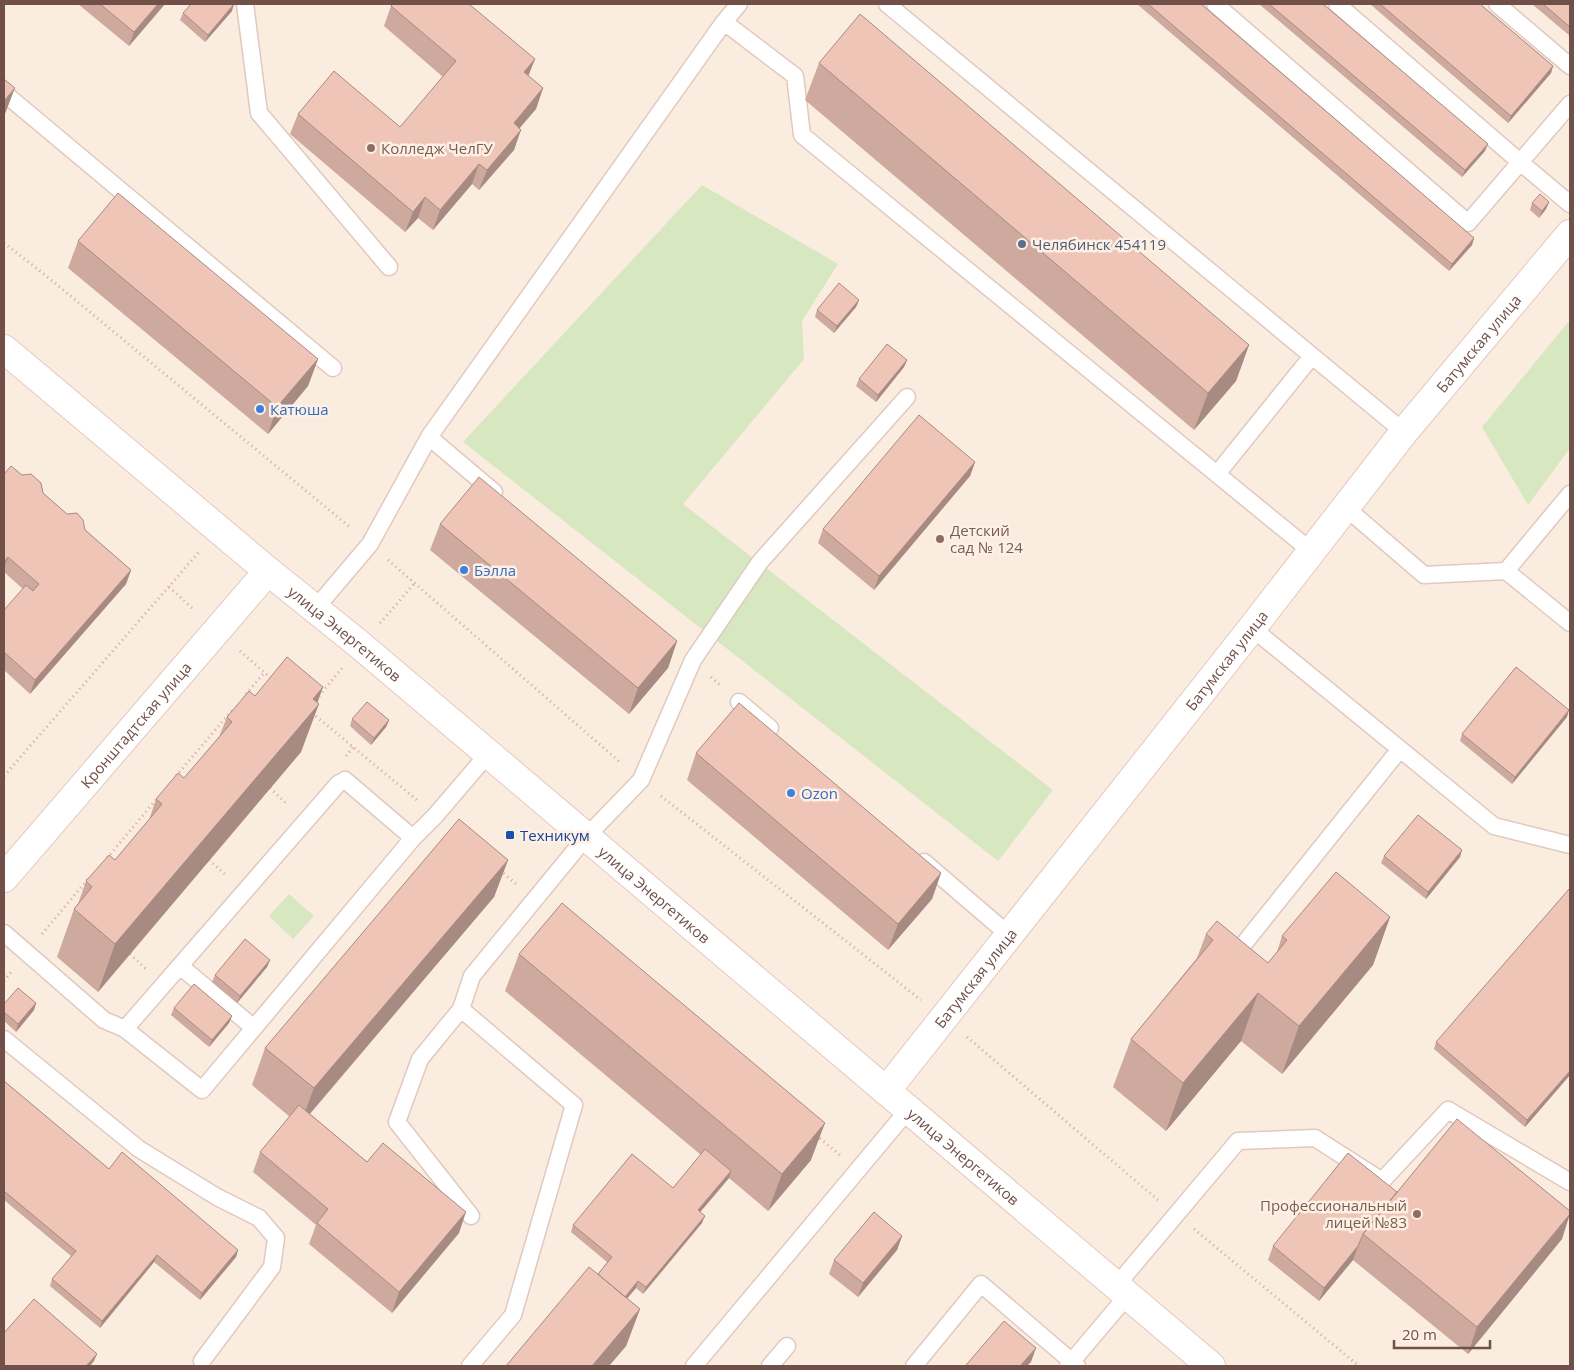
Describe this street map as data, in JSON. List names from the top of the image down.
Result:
{
  "streets": {
    "street": ["Батумская улица", "улица Энергетиков", "Кронштадтская улица"]
  },
  "crossings": [
    ["Батумская улица", "улица Энергетиков"],
    ["улица Энергетиков", "Кронштадтская улица"]
  ],
  "places": {
    "other": [
      "Колледж ЧелГУ",
      "Челябинск 454119",
      "Катюша",
      "Детский сад № 124",
      "Бэлла",
      "Ozon",
      "Профессиональный лицей №83"
    ],
    "transit": ["Техникум"]
  },
  "scale_bar": "20 m"
}
